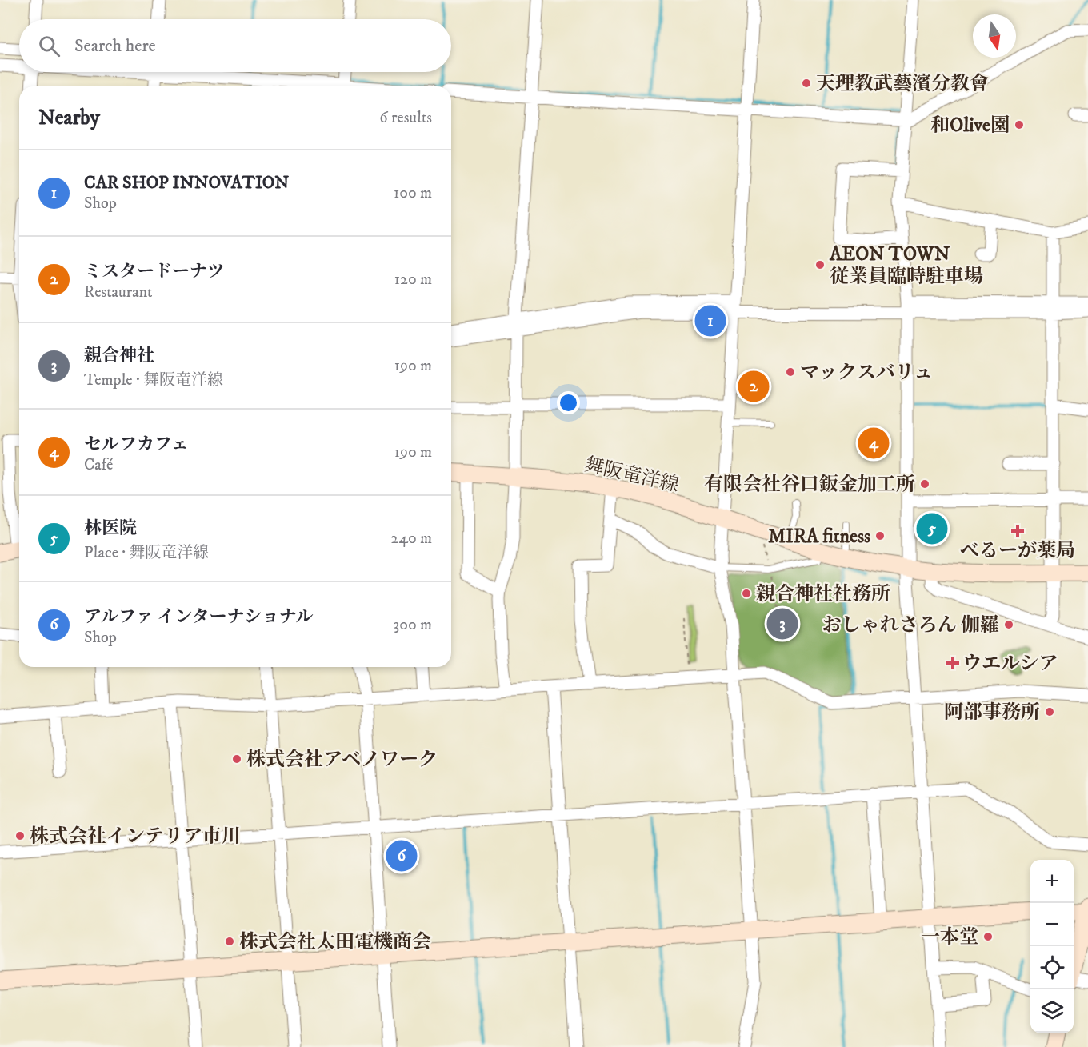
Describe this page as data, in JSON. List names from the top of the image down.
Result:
{
  "streets": {
    "street": ["舞阪竜洋線"]
  },
  "places": {
    "other": [
      "天理教武藝濱分教會",
      "和Olive園",
      "AEON TOWN 従業員臨時駐車場",
      "マックスバリュ",
      "有限会社谷口鈑金加工所",
      "MIRA fitness",
      "親合神社社務所",
      "おしゃれさろん 伽羅",
      "阿部事務所",
      "株式会社アベノワーク",
      "株式会社インテリア市川",
      "一本堂",
      "株式会社太田電機商会"
    ],
    "health": ["べるーが薬局", "ウエルシア"]
  },
  "north": "bottom",
  "page": {
    "search": "Search here",
    "heading": ["Nearby", "6 results"],
    "list": [
      {
        "mark": "1",
        "name": "CAR SHOP INNOVATION",
        "note": "Shop",
        "value": "100 m"
      },
      {
        "mark": "2",
        "name": "ミスタードーナツ",
        "note": "Restaurant",
        "value": "120 m"
      },
      {
        "mark": "3",
        "name": "親合神社",
        "note": "Temple · 舞阪竜洋線",
        "value": "190 m"
      },
      {
        "mark": "4",
        "name": "セルフカフェ",
        "note": "Café",
        "value": "190 m"
      },
      {
        "mark": "5",
        "name": "林医院",
        "note": "Place · 舞阪竜洋線",
        "value": "240 m"
      },
      {
        "mark": "6",
        "name": "アルファ インターナショナル",
        "note": "Shop",
        "value": "300 m"
      }
    ],
    "pins": [
      "1",
      "2",
      "4",
      "5",
      "3",
      "6"
    ],
    "map_buttons": ["+", "−"]
  }
}
